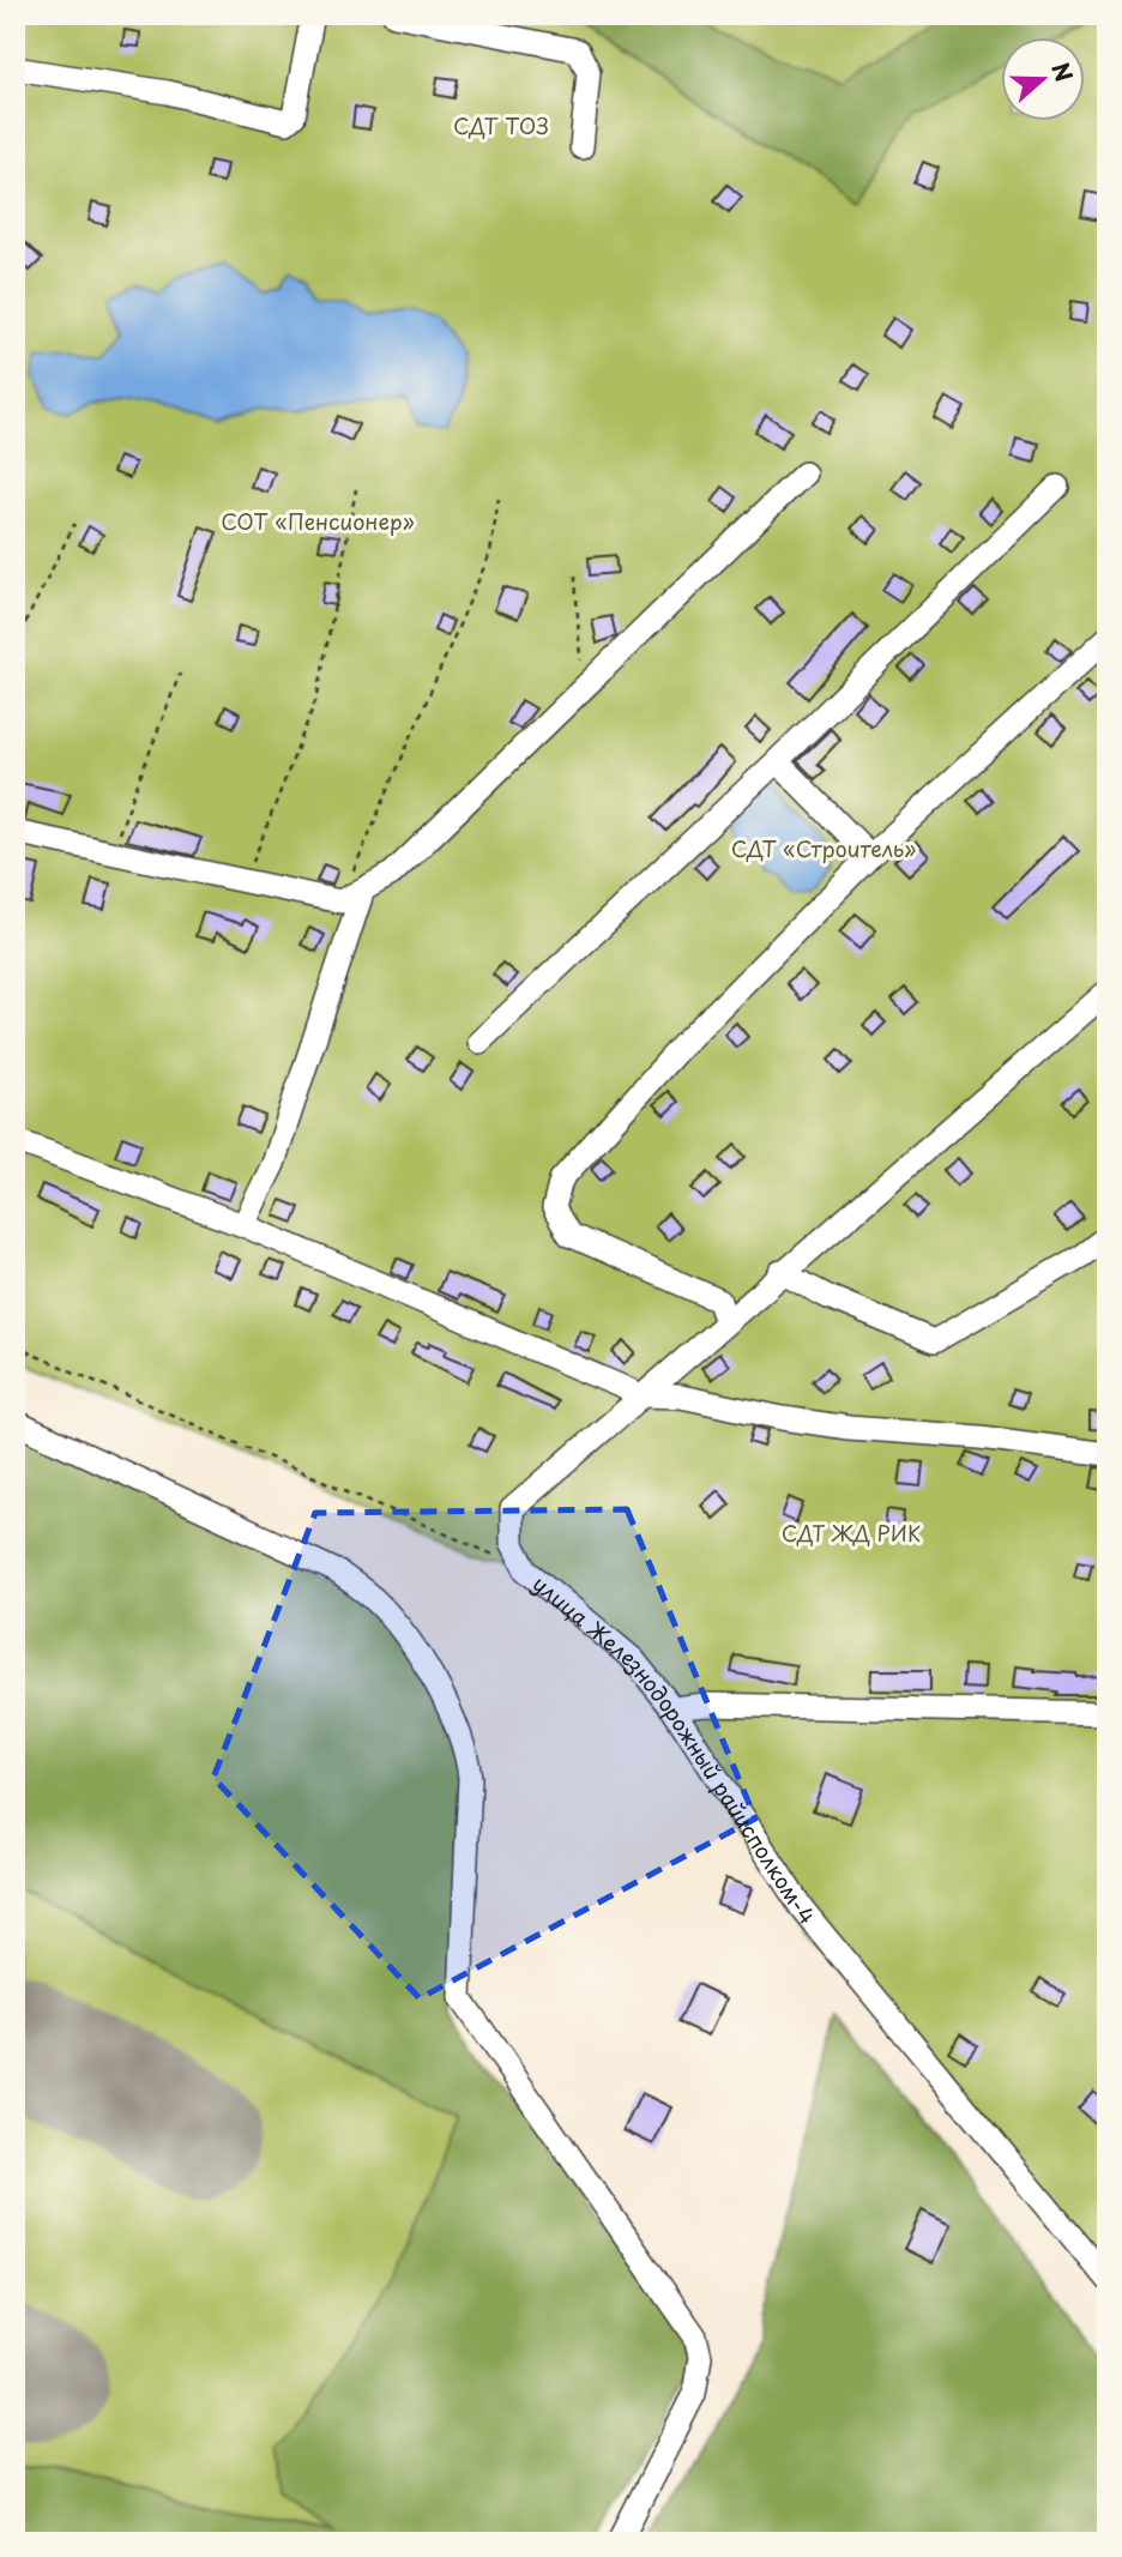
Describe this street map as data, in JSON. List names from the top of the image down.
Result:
{
  "streets": {
    "street": ["улица Железнодорожный райисполком-4"]
  },
  "parks": [
    "СДТ ТОЗ",
    "СОТ «Пенсионер»",
    "СДТ «Строитель»",
    "СДТ ЖД РИК"
  ],
  "north": "right"
}
